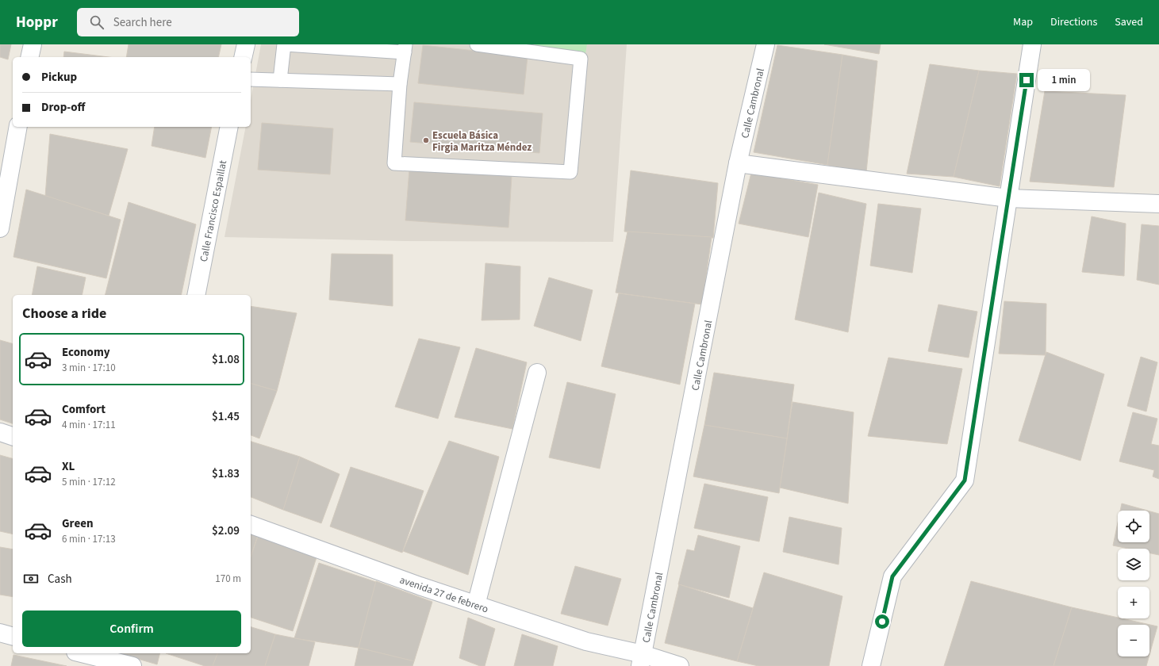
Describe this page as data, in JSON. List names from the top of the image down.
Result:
{
  "streets": {
    "street": ["Calle Cambronal", "Calle Francisco Espaillat", "avenida 27 de febrero"]
  },
  "crossings": [
    ["Calle Cambronal", "avenida 27 de febrero"]
  ],
  "places": ["Escuela Básica Firgia Maritza Méndez"],
  "page": {
    "header": "Hoppr",
    "search": "Search here",
    "nav": ["Map", "Directions", "Saved"],
    "banner": ["Pickup", "Drop-off"],
    "bubble": "1 min",
    "heading": "Choose a ride",
    "list": [
      {
        "name": "Economy",
        "note": "3 min · 17:10",
        "value": "$1.08"
      },
      {
        "name": "Comfort",
        "note": "4 min · 17:11",
        "value": "$1.45"
      },
      {
        "name": "XL",
        "note": "5 min · 17:12",
        "value": "$1.83"
      },
      {
        "name": "Green",
        "note": "6 min · 17:13",
        "value": "$2.09"
      }
    ],
    "map_buttons": ["+", "−"],
    "pay": ["Cash", "170 m"],
    "buttons": "Confirm"
  }
}
